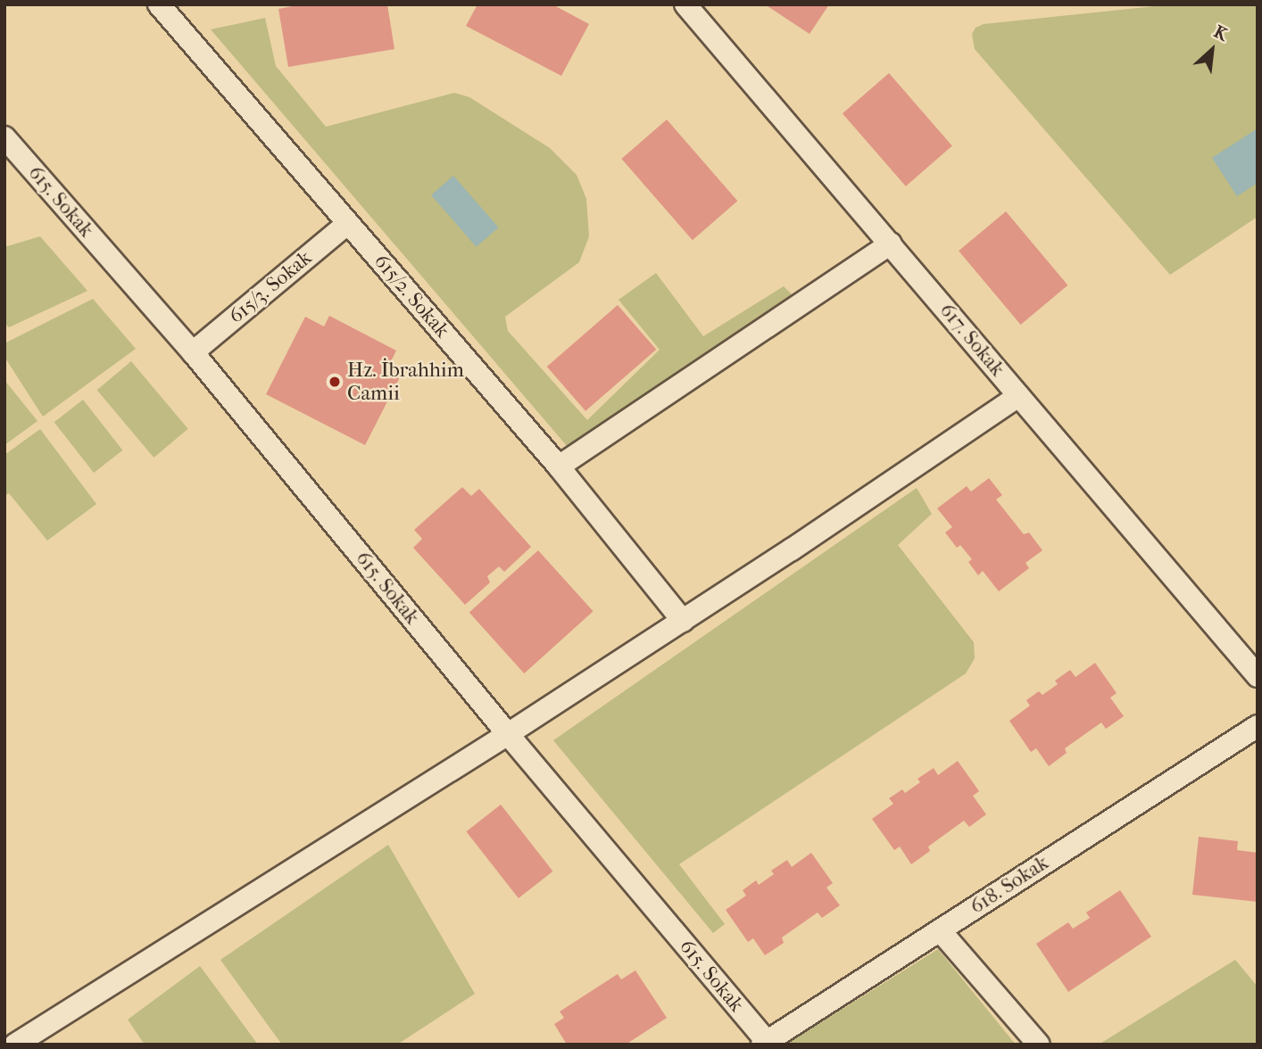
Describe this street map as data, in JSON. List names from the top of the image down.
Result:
{
  "streets": {
    "street": [
      "615. Sokak",
      "615/3. Sokak",
      "615/2. Sokak",
      "617. Sokak",
      "618. Sokak"
    ]
  },
  "crossings": [
    ["615. Sokak", "615/3. Sokak"],
    ["615. Sokak", "618. Sokak"],
    ["615/3. Sokak", "615/2. Sokak"]
  ],
  "places": ["Hz. İbrahhim Camii"],
  "north": "top right"
}
